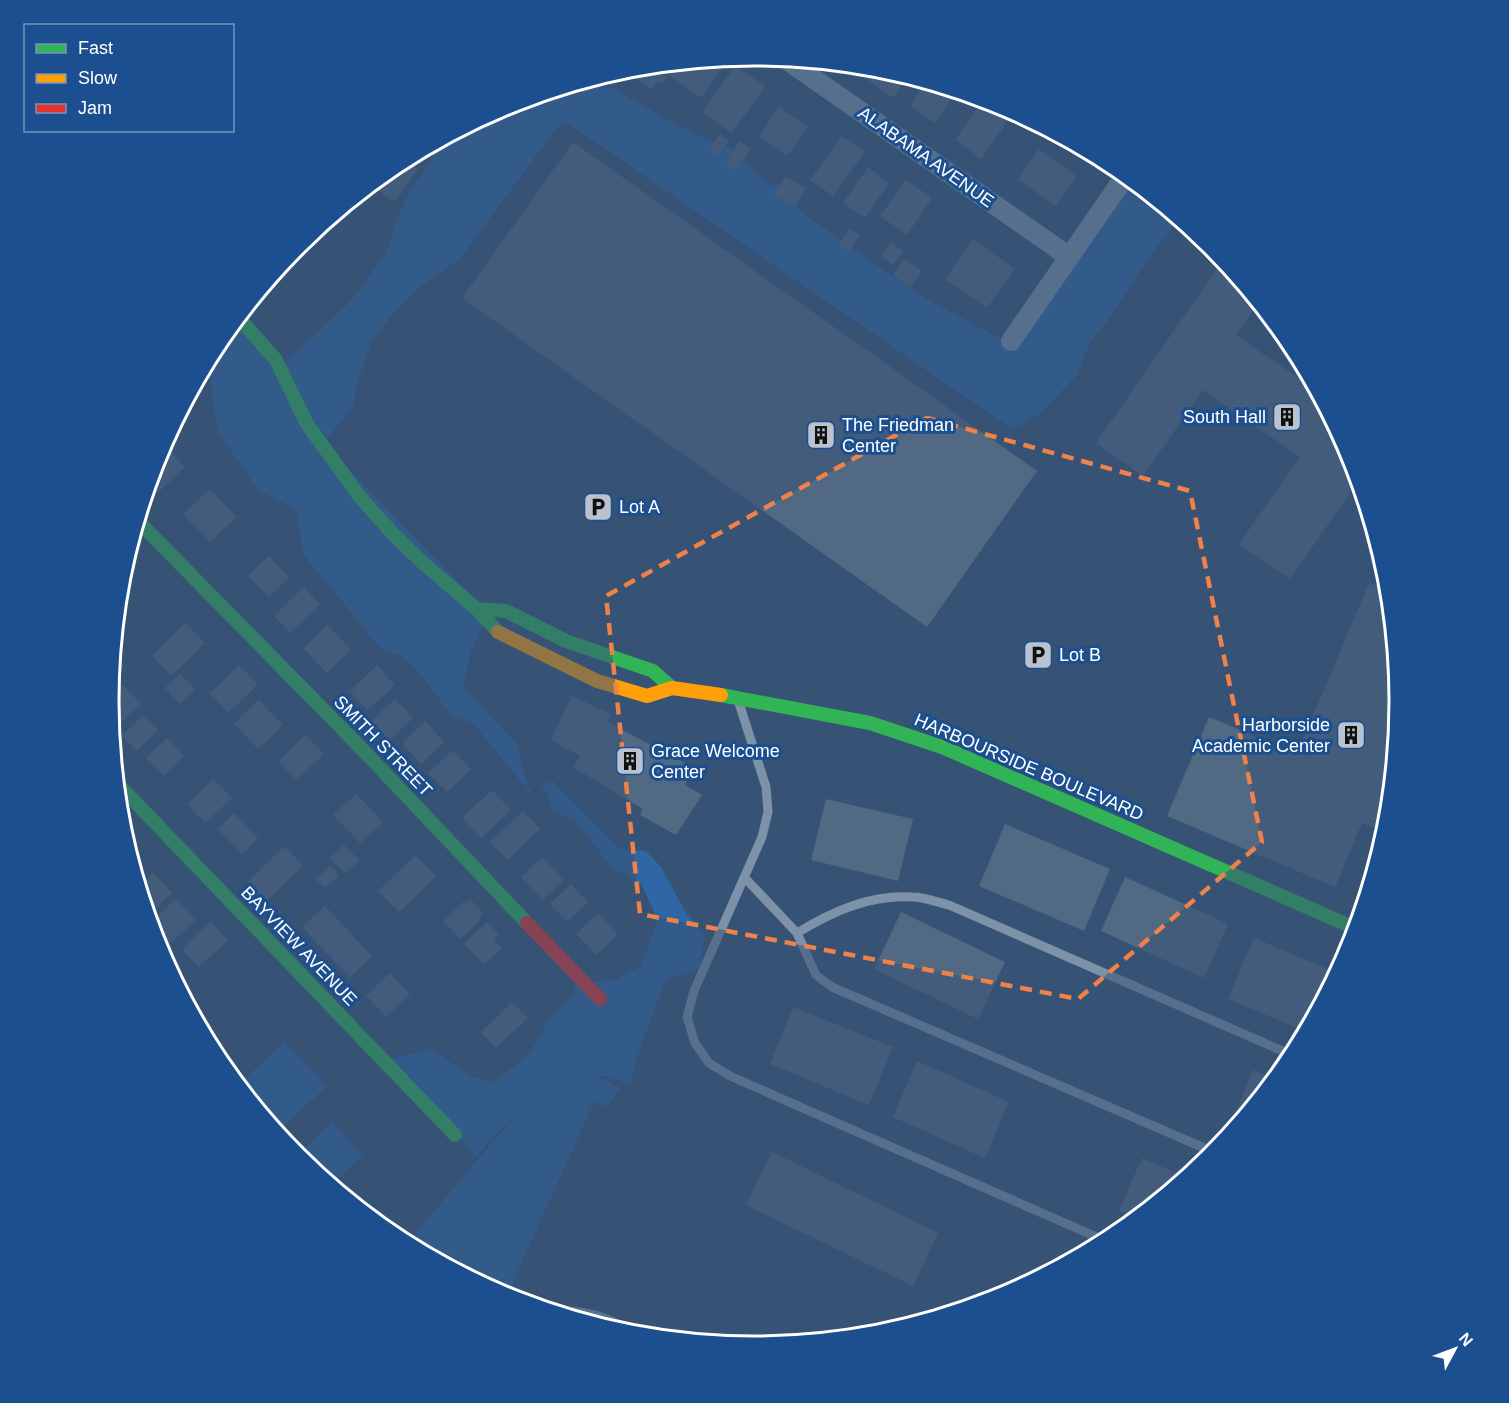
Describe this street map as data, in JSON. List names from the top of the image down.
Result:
{
  "streets": {
    "street": [
      "ALABAMA AVENUE",
      "SMITH STREET",
      "HARBOURSIDE BOULEVARD",
      "BAYVIEW AVENUE"
    ]
  },
  "places": {
    "building": [
      "South Hall",
      "The Friedman Center",
      "Harborside Academic Center",
      "Grace Welcome Center"
    ],
    "parking": ["Lot A", "Lot B"]
  },
  "legend": ["Fast", "Slow", "Jam"],
  "north": "top right"
}
